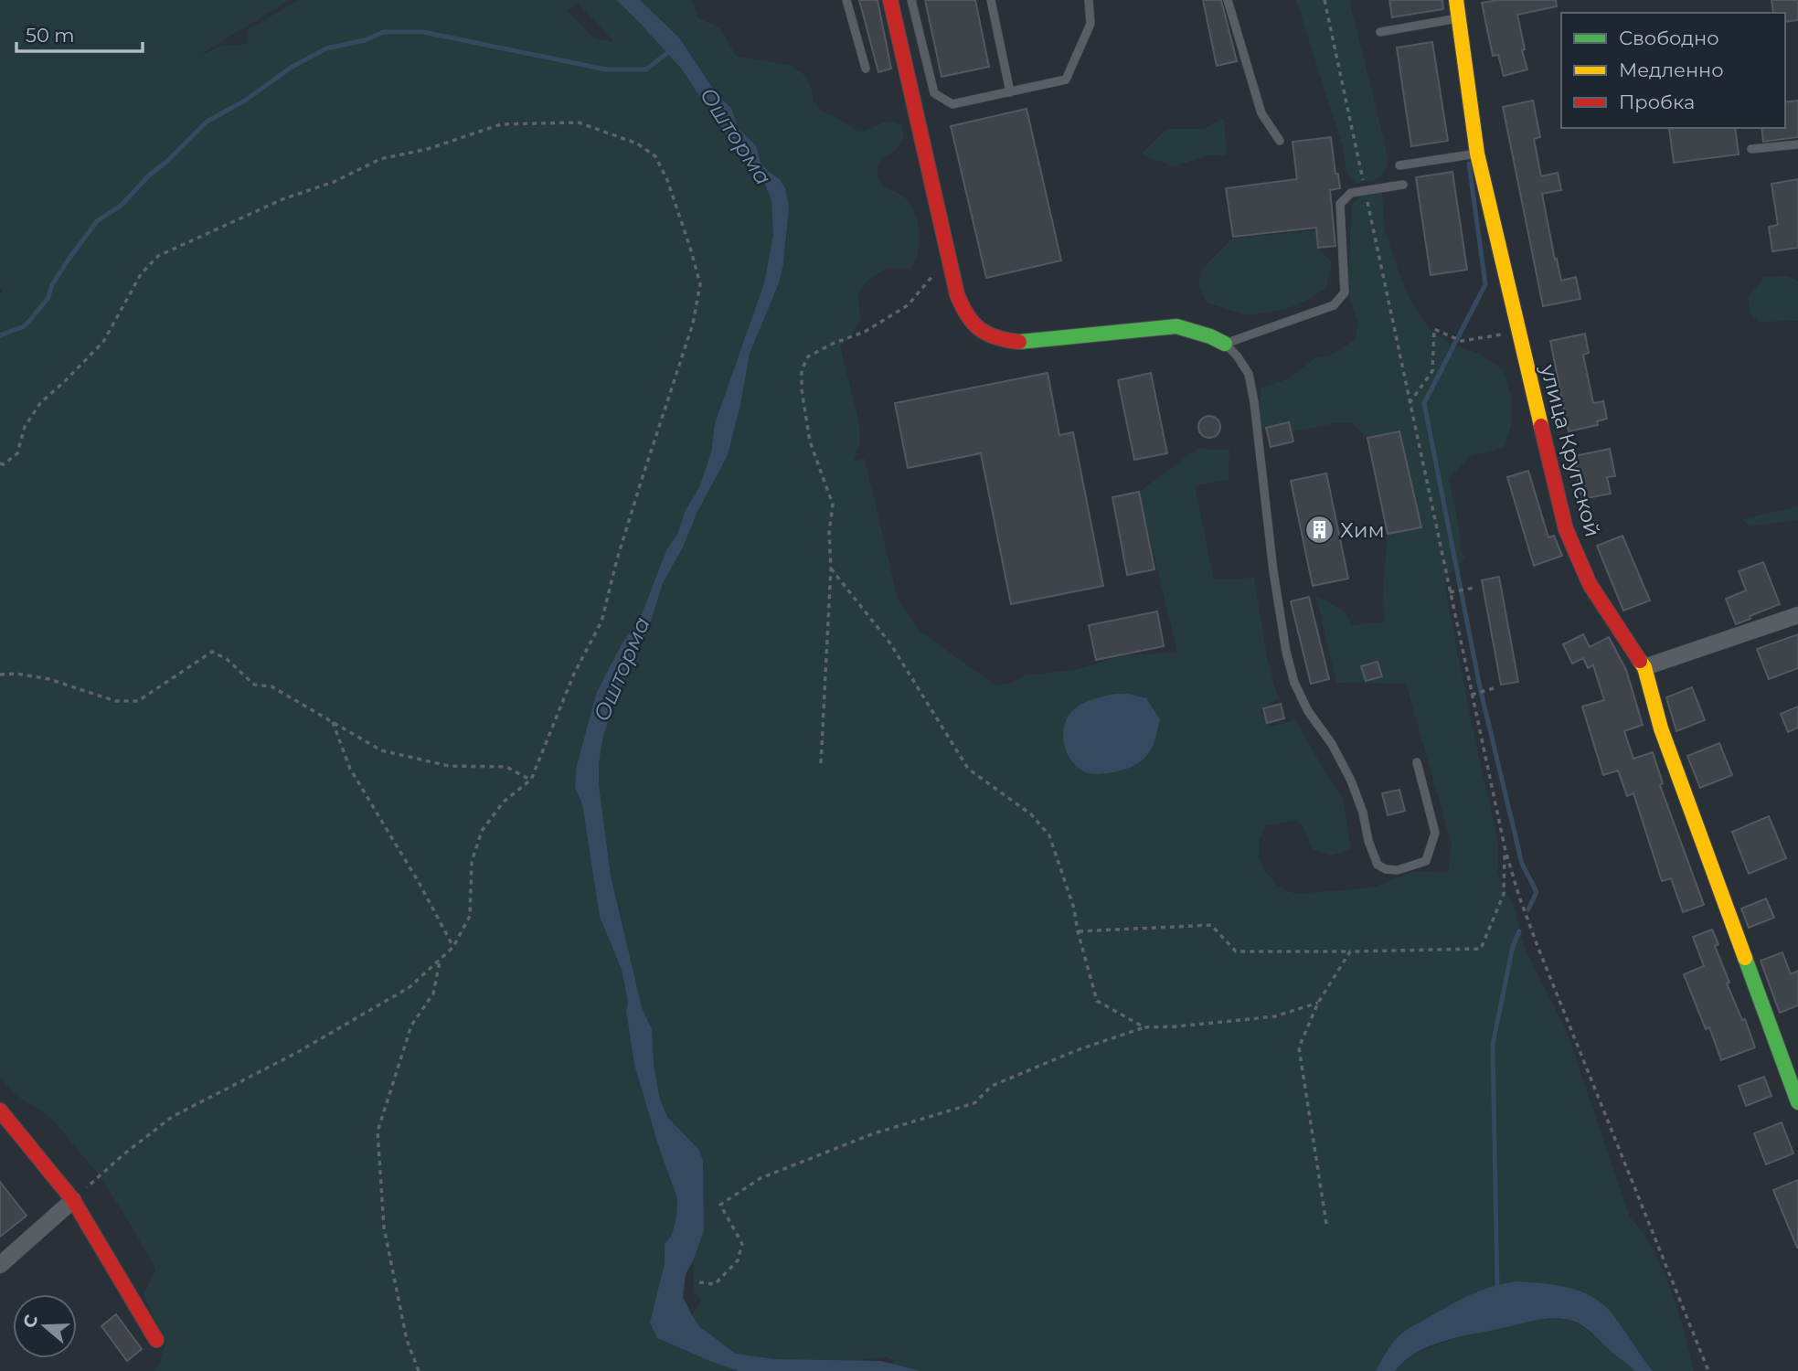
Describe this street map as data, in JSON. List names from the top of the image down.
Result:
{
  "streets": {
    "street": ["улица Крупской"]
  },
  "water": ["Ошторма"],
  "places": {
    "building": ["Хим"]
  },
  "legend": ["Свободно", "Медленно", "Пробка"],
  "scale_bar": "50 m",
  "north": "left"
}
